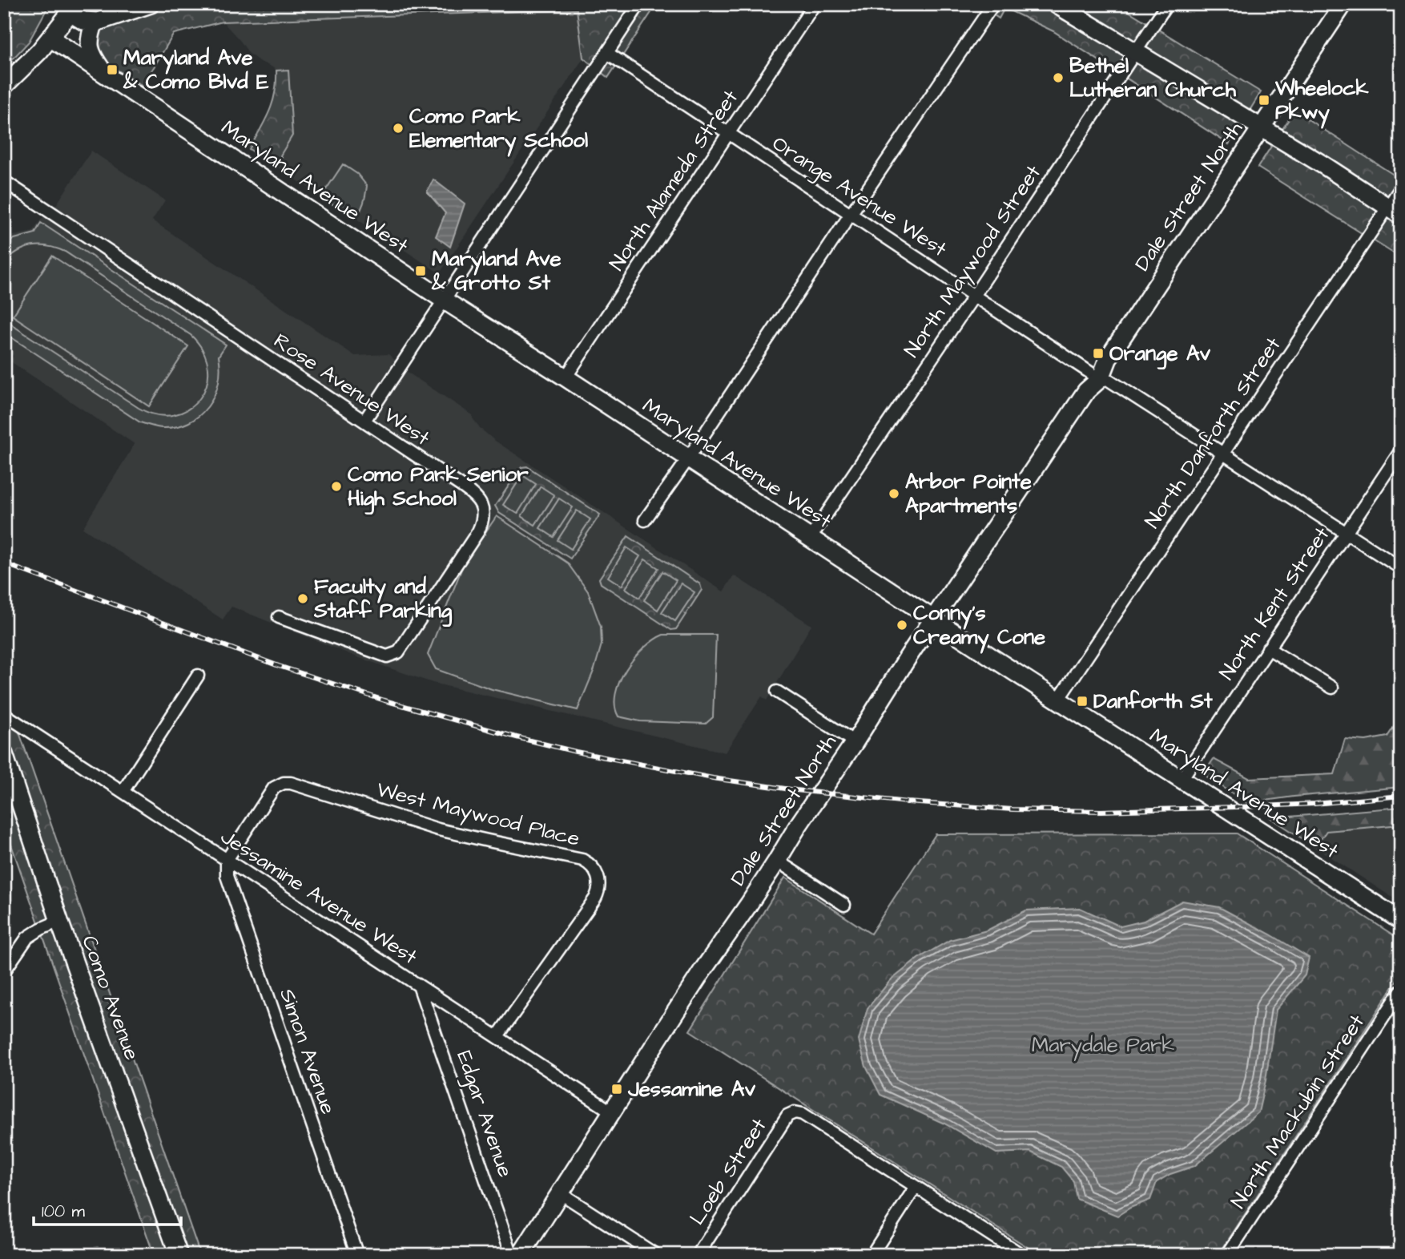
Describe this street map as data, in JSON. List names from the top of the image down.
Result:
{
  "streets": {
    "street": [
      "North Alameda Street",
      "Maryland Avenue West",
      "Orange Avenue West",
      "Dale Street North",
      "North Maywood Street",
      "Rose Avenue West",
      "North Danforth Street",
      "North Kent Street",
      "West Maywood Place",
      "Jessamine Avenue West",
      "Como Avenue",
      "Simon Avenue",
      "North Mackubin Street",
      "Edgar Avenue",
      "Loeb Street"
    ]
  },
  "crossings": [
    ["North Alameda Street", "Maryland Avenue West"],
    ["North Alameda Street", "Orange Avenue West"],
    ["Maryland Avenue West", "Dale Street North"],
    ["Maryland Avenue West", "North Maywood Street"],
    ["Maryland Avenue West", "North Danforth Street"],
    ["Maryland Avenue West", "North Kent Street"],
    ["Orange Avenue West", "Dale Street North"],
    ["Orange Avenue West", "North Maywood Street"],
    ["Orange Avenue West", "North Danforth Street"],
    ["Orange Avenue West", "North Kent Street"],
    ["Dale Street North", "Jessamine Avenue West"],
    ["West Maywood Place", "Jessamine Avenue West"],
    ["West Maywood Place", "Simon Avenue"],
    ["Jessamine Avenue West", "Simon Avenue"],
    ["Jessamine Avenue West", "Edgar Avenue"]
  ],
  "parks": ["Marydale Park"],
  "places": {
    "transit": [
      "Maryland Ave & Como Blvd E",
      "Wheelock Pkwy",
      "Maryland Ave & Grotto St",
      "Orange Av",
      "Danforth St",
      "Jessamine Av"
    ],
    "other": [
      "Bethel Lutheran Church",
      "Como Park Elementary School",
      "Como Park Senior High School",
      "Arbor Pointe Apartments",
      "Faculty and Staff Parking",
      "Conny's Creamy Cone"
    ]
  },
  "scale_bar": "100 m"
}
